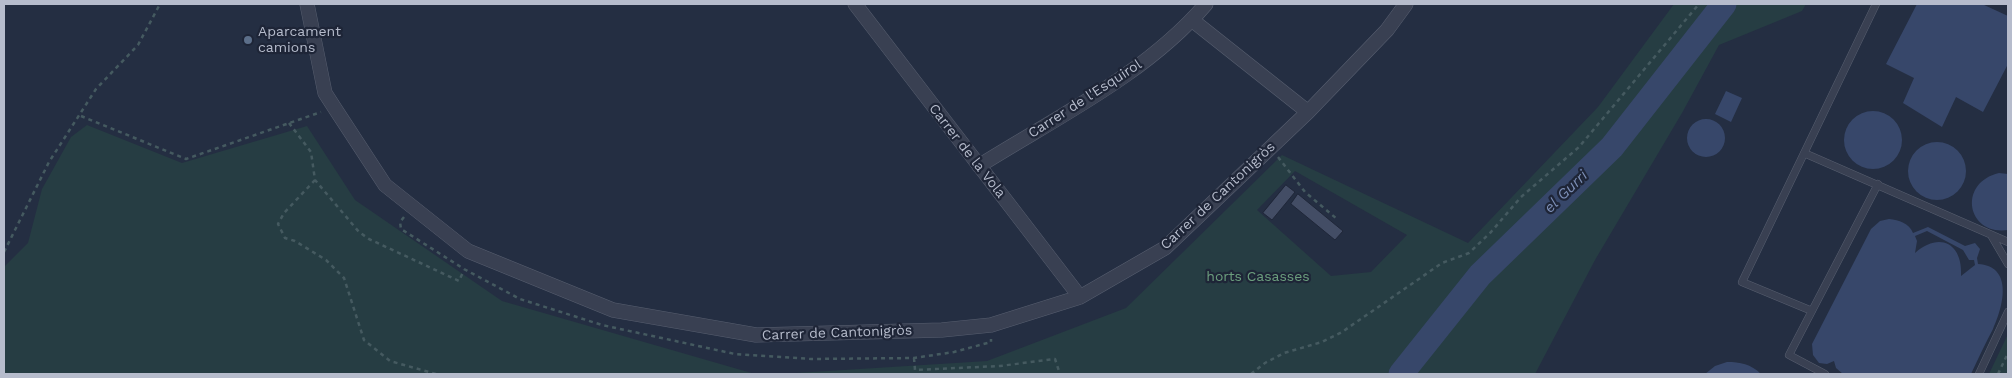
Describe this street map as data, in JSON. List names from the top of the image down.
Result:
{
  "streets": {
    "street": ["Carrer de l'Esquirol", "Carrer de la Vola", "Carrer de Cantonigròs"]
  },
  "crossings": [
    ["Carrer de l'Esquirol", "Carrer de la Vola"],
    ["Carrer de la Vola", "Carrer de Cantonigròs"]
  ],
  "water": ["el Gurri"],
  "parks": ["horts Casasses"],
  "places": ["Aparcament camions"]
}
